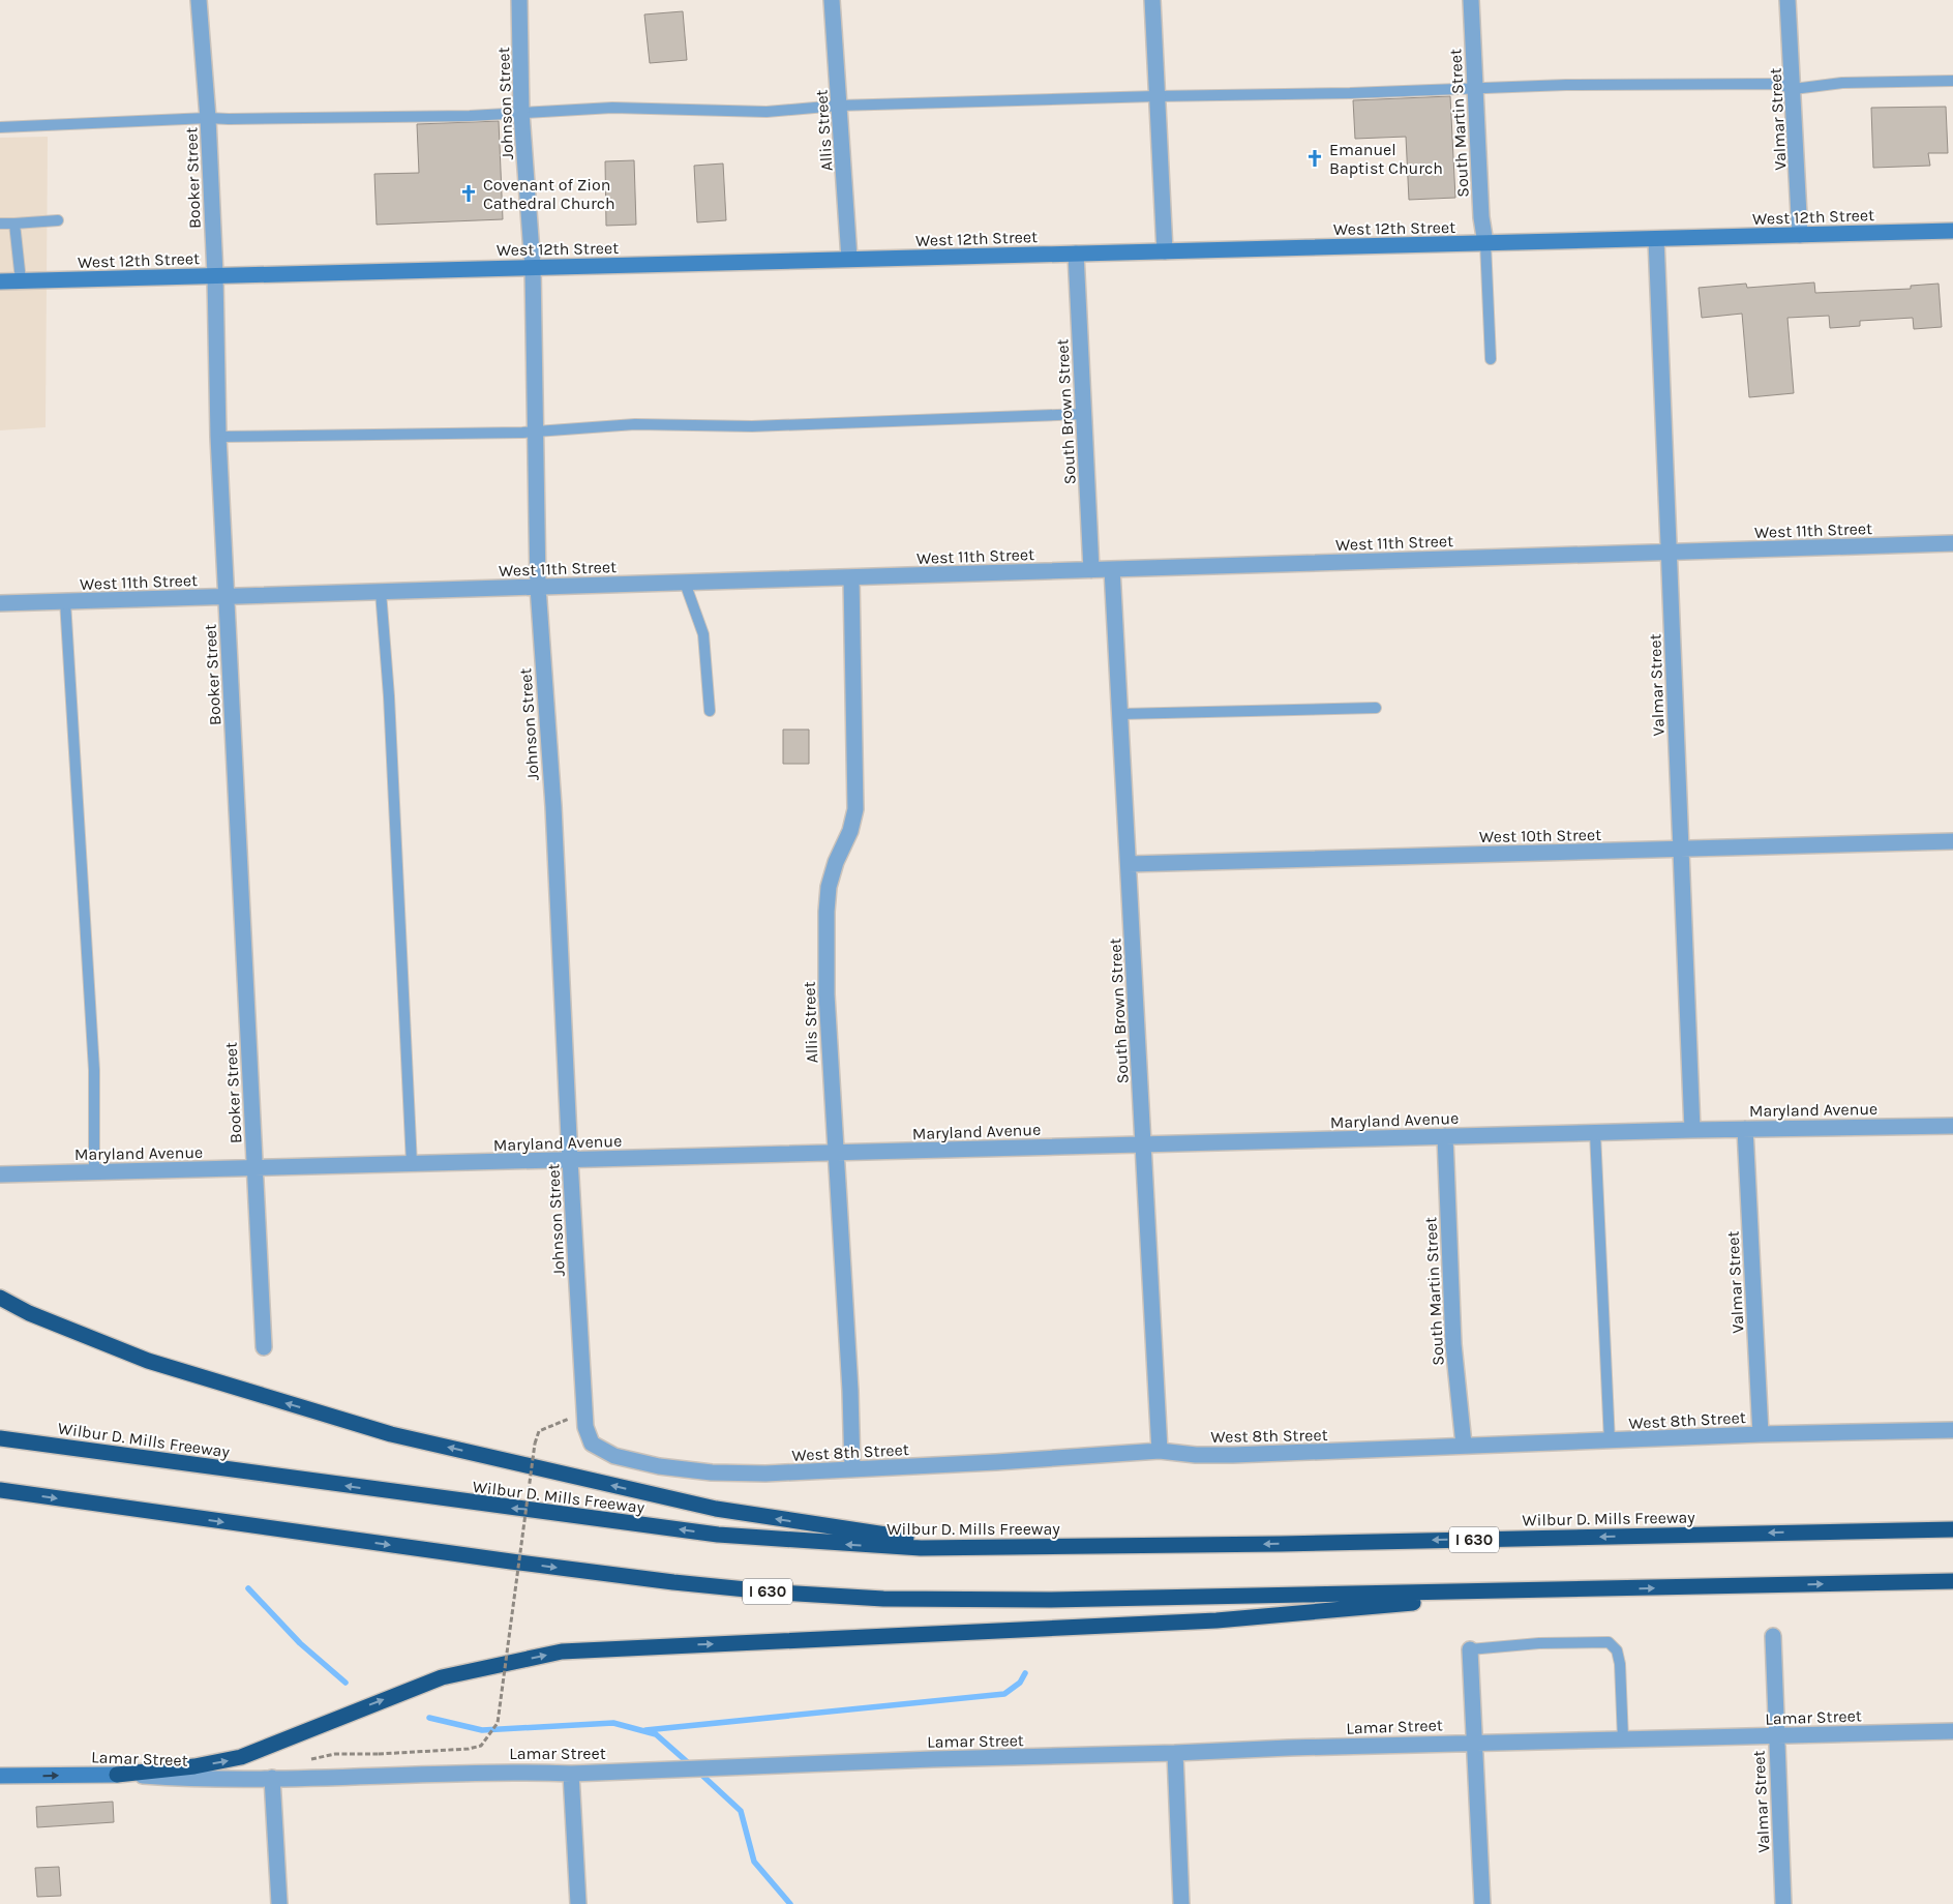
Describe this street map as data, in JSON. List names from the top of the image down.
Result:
{
  "streets": {
    "highway": ["Wilbur D. Mills Freeway", "I 630"],
    "main road": ["West 12th Street", "Lamar Street"],
    "street": [
      "Johnson Street",
      "Valmar Street",
      "South Martin Street",
      "Allis Street",
      "Booker Street",
      "South Brown Street",
      "West 11th Street",
      "West 10th Street",
      "Maryland Avenue",
      "West 8th Street"
    ]
  },
  "crossings": [
    ["Johnson Street", "West 12th Street"],
    ["Johnson Street", "West 11th Street"],
    ["Johnson Street", "Maryland Avenue"],
    ["Johnson Street", "West 8th Street"],
    ["Valmar Street", "West 12th Street"],
    ["Valmar Street", "West 11th Street"],
    ["Valmar Street", "West 10th Street"],
    ["Valmar Street", "Maryland Avenue"],
    ["Valmar Street", "West 8th Street"],
    ["Valmar Street", "Lamar Street"],
    ["South Martin Street", "West 12th Street"],
    ["South Martin Street", "Maryland Avenue"],
    ["South Martin Street", "West 8th Street"],
    ["Allis Street", "West 12th Street"],
    ["Allis Street", "West 11th Street"],
    ["Allis Street", "Maryland Avenue"],
    ["Allis Street", "West 8th Street"],
    ["Booker Street", "West 12th Street"],
    ["Booker Street", "West 11th Street"],
    ["Booker Street", "Maryland Avenue"],
    ["West 12th Street", "South Brown Street"],
    ["South Brown Street", "West 11th Street"],
    ["South Brown Street", "West 10th Street"],
    ["South Brown Street", "Maryland Avenue"],
    ["South Brown Street", "West 8th Street"]
  ],
  "places": {
    "church": ["Emanuel Baptist Church", "Covenant of Zion Cathedral Church"]
  }
}
